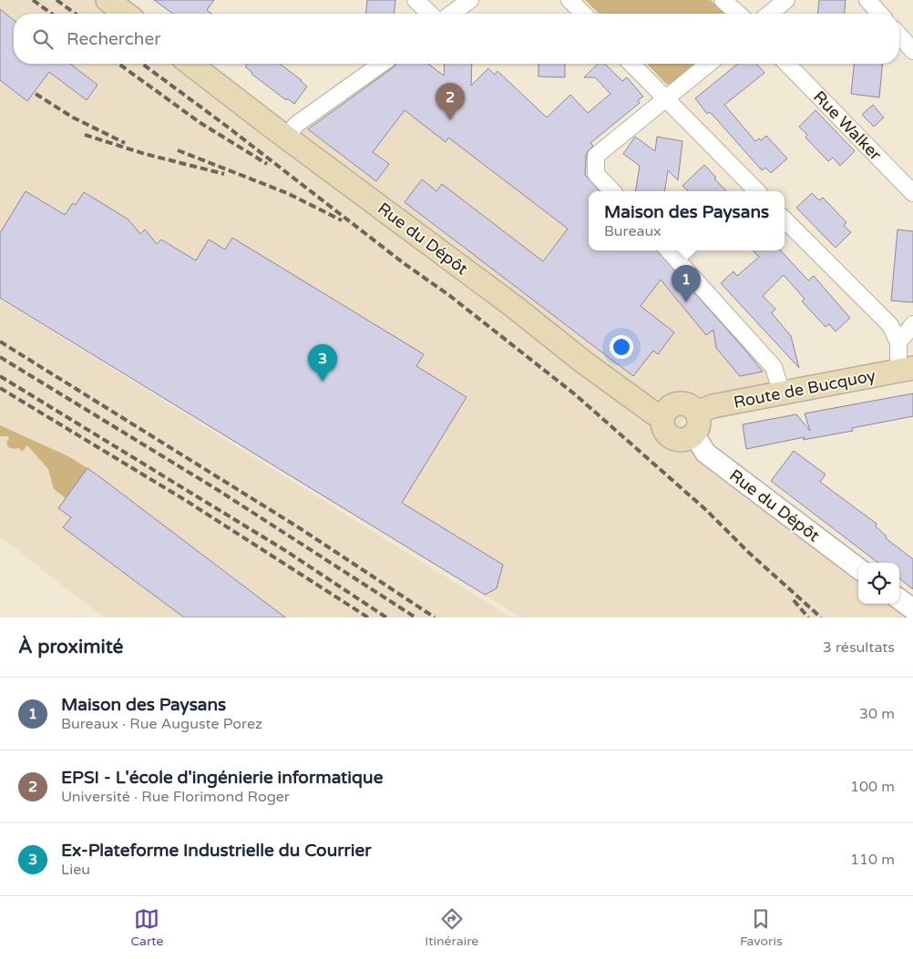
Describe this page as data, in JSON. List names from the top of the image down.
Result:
{
  "streets": {
    "main road": ["Rue du Dépôt", "Route de Bucquoy"],
    "street": ["Rue Walker"]
  },
  "crossings": [
    ["Rue du Dépôt", "Route de Bucquoy"]
  ],
  "page": {
    "search": "Rechercher",
    "pins": ["2", "1", "3"],
    "popup": ["Maison des Paysans", "Bureaux"],
    "heading": ["À proximité", "3 résultats"],
    "list": [
      {
        "mark": "1",
        "name": "Maison des Paysans",
        "note": "Bureaux · Rue Auguste Porez",
        "value": "30 m"
      },
      {
        "mark": "2",
        "name": "EPSI - L'école d'ingénierie informatique",
        "note": "Université · Rue Florimond Roger",
        "value": "100 m"
      },
      {
        "mark": "3",
        "name": "Ex-Plateforme Industrielle du Courrier",
        "note": "Lieu",
        "value": "110 m"
      }
    ],
    "nav": ["Carte", "Itinéraire", "Favoris"]
  }
}
